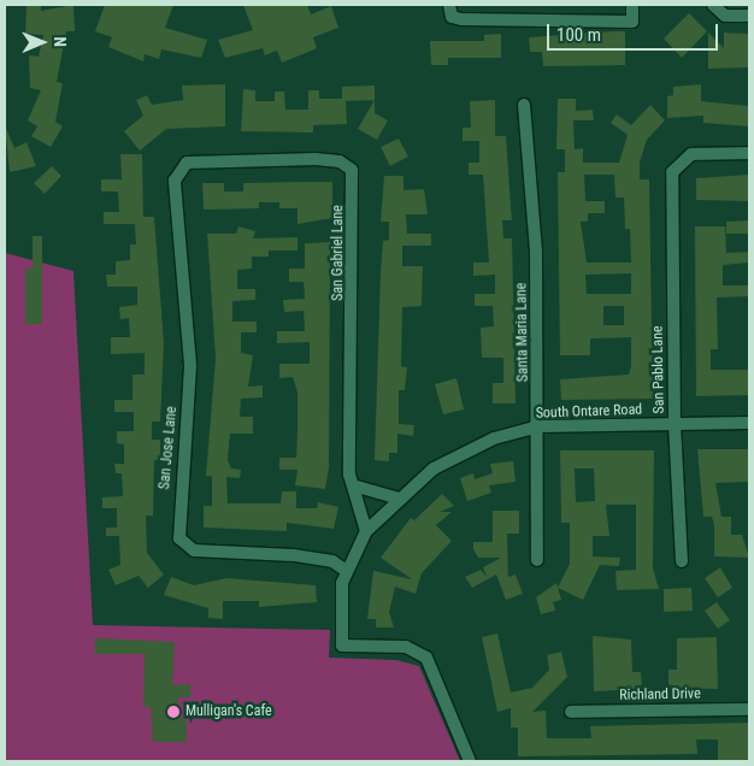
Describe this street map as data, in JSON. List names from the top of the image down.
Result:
{
  "streets": {
    "street": [
      "San Gabriel Lane",
      "Santa Maria Lane",
      "San Pablo Lane",
      "South Ontare Road",
      "San Jose Lane",
      "Richland Drive"
    ]
  },
  "crossings": [
    ["San Gabriel Lane", "South Ontare Road"],
    ["San Gabriel Lane", "San Jose Lane"],
    ["Santa Maria Lane", "South Ontare Road"],
    ["San Pablo Lane", "South Ontare Road"],
    ["South Ontare Road", "San Jose Lane"]
  ],
  "places": ["Mulligan's Cafe"],
  "scale_bar": "100 m",
  "north": "right"
}
